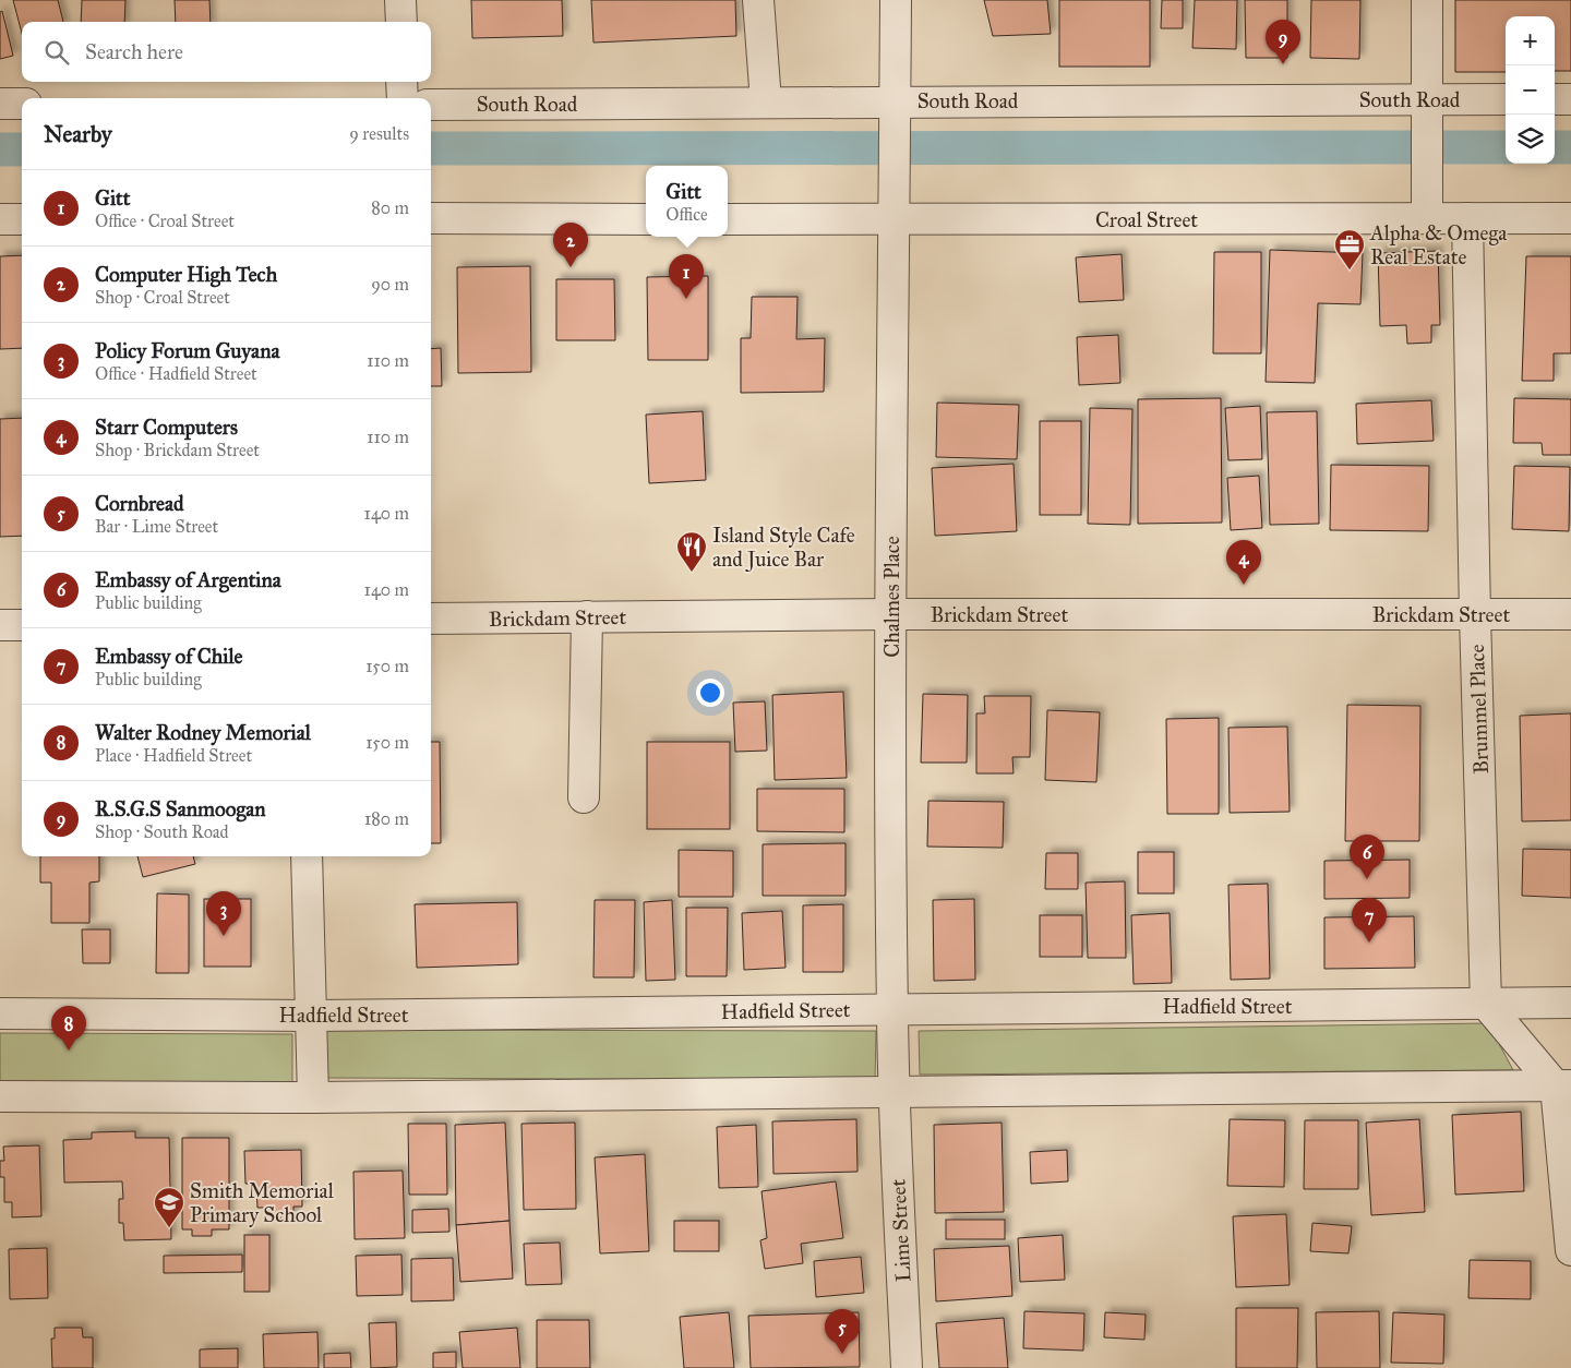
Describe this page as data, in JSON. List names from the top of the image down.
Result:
{
  "streets": {
    "street": [
      "South Road",
      "Croal Street",
      "Chalmes Place",
      "Brickdam Street",
      "Brummel Place",
      "Hadfield Street",
      "Lime Street"
    ]
  },
  "crossings": [
    ["South Road", "Chalmes Place"],
    ["Croal Street", "Chalmes Place"],
    ["Croal Street", "Brummel Place"],
    ["Chalmes Place", "Brickdam Street"],
    ["Chalmes Place", "Hadfield Street"],
    ["Chalmes Place", "Lime Street"],
    ["Brickdam Street", "Brummel Place"],
    ["Brummel Place", "Hadfield Street"]
  ],
  "places": {
    "office": ["Alpha & Omega Real Estate"],
    "restaurant": ["Island Style Cafe and Juice Bar"],
    "school or university": ["Smith Memorial Primary School"]
  },
  "page": {
    "map_buttons": ["+", "−"],
    "pins": [
      "9",
      "2",
      "1",
      "4",
      "6",
      "3",
      "7",
      "8",
      "5"
    ],
    "search": "Search here",
    "heading": ["Nearby", "9 results"],
    "popup": ["Gitt", "Office"],
    "list": [
      {
        "mark": "1",
        "name": "Gitt",
        "note": "Office · Croal Street",
        "value": "80 m"
      },
      {
        "mark": "2",
        "name": "Computer High Tech",
        "note": "Shop · Croal Street",
        "value": "90 m"
      },
      {
        "mark": "3",
        "name": "Policy Forum Guyana",
        "note": "Office · Hadfield Street",
        "value": "110 m"
      },
      {
        "mark": "4",
        "name": "Starr Computers",
        "note": "Shop · Brickdam Street",
        "value": "110 m"
      },
      {
        "mark": "5",
        "name": "Cornbread",
        "note": "Bar · Lime Street",
        "value": "140 m"
      },
      {
        "mark": "6",
        "name": "Embassy of Argentina",
        "note": "Public building",
        "value": "140 m"
      },
      {
        "mark": "7",
        "name": "Embassy of Chile",
        "note": "Public building",
        "value": "150 m"
      },
      {
        "mark": "8",
        "name": "Walter Rodney Memorial",
        "note": "Place · Hadfield Street",
        "value": "150 m"
      },
      {
        "mark": "9",
        "name": "R.S.G.S Sanmoogan",
        "note": "Shop · South Road",
        "value": "180 m"
      }
    ]
  }
}
